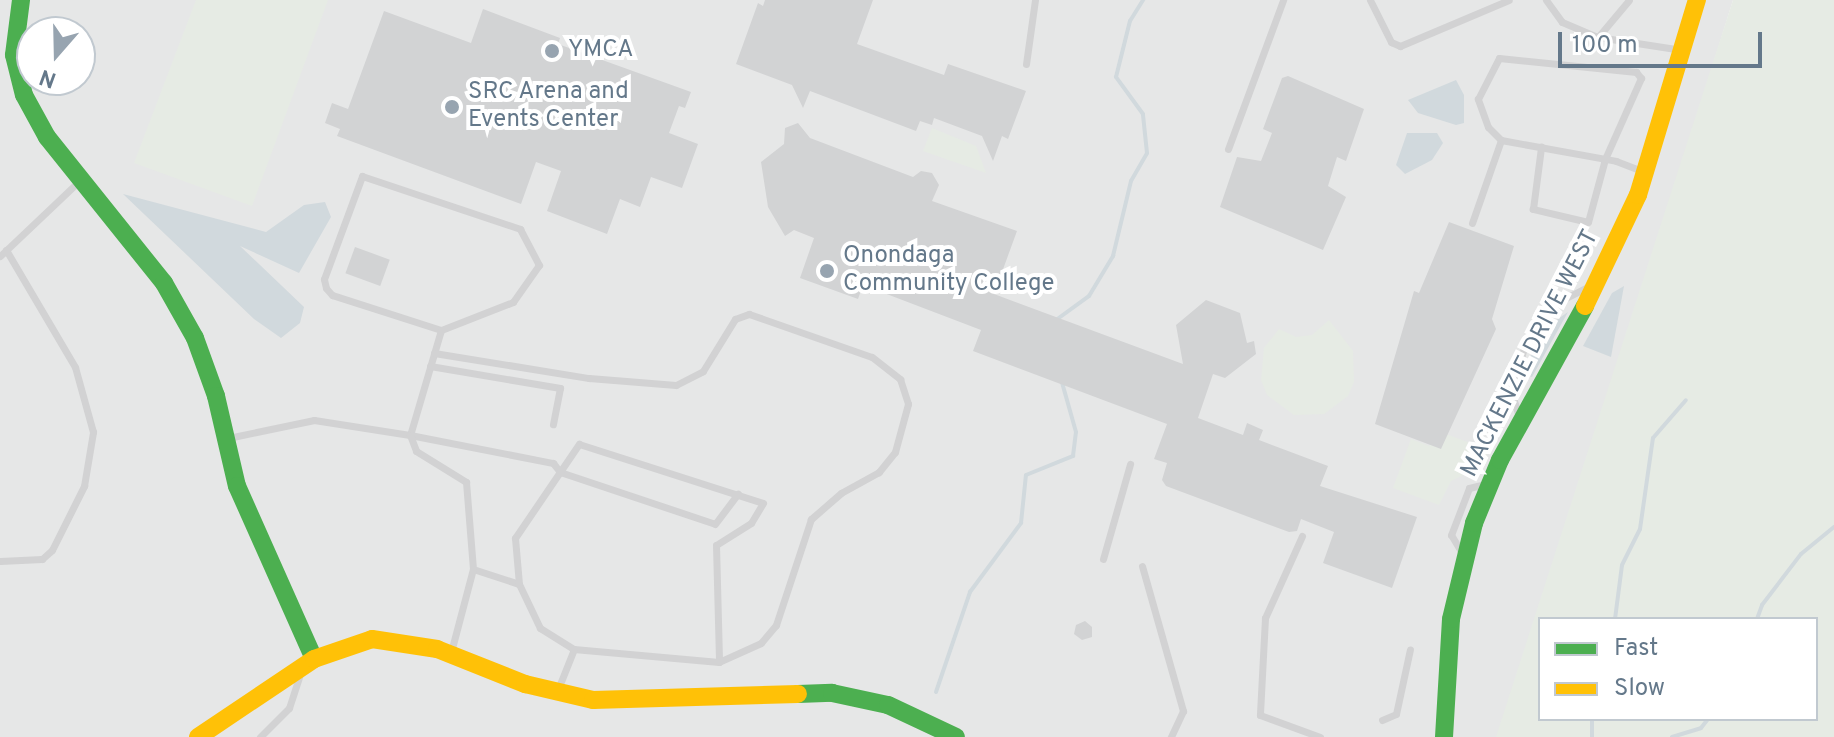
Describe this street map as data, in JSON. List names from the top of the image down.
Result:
{
  "streets": {
    "street": ["MACKENZIE DRIVE WEST"]
  },
  "places": ["YMCA", "SRC Arena and Events Center", "Onondaga Community College"],
  "legend": ["Fast", "Slow"],
  "scale_bar": "100 m",
  "north": "bottom"
}
